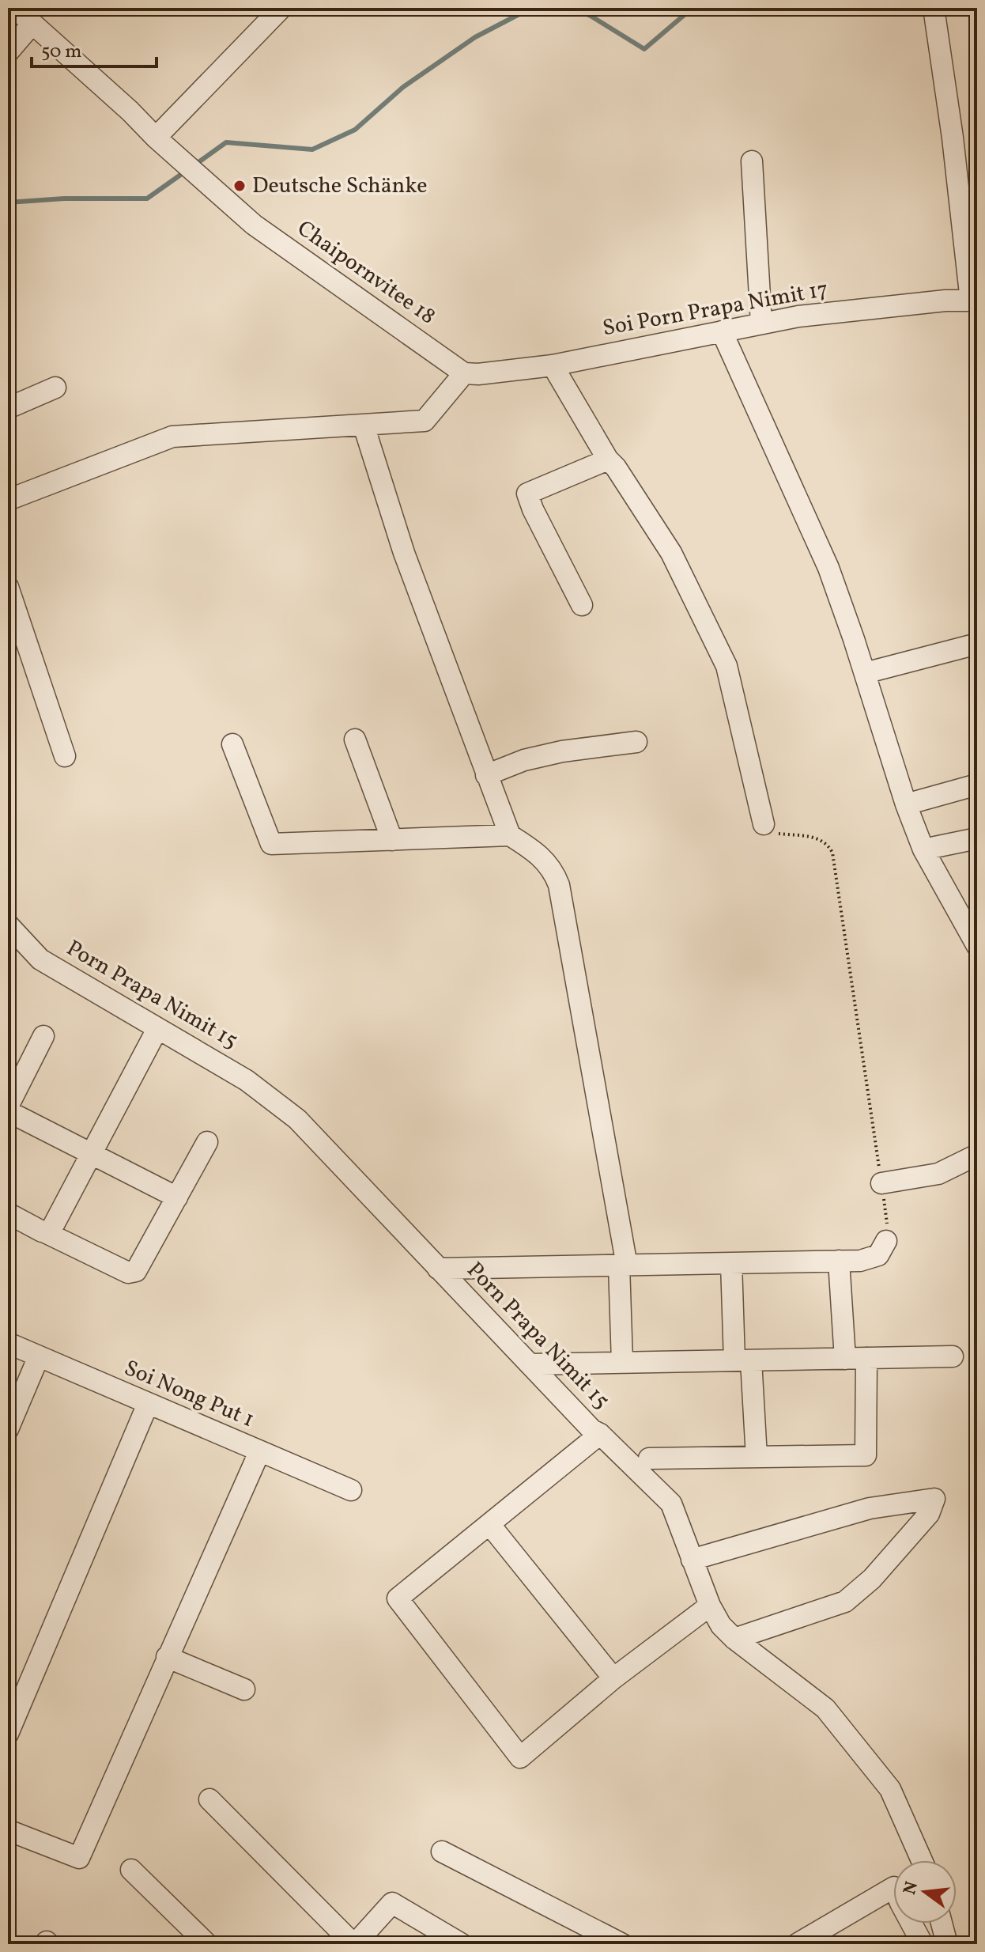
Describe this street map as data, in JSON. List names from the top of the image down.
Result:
{
  "streets": {
    "street": [
      "Chaipornvitee 18",
      "Soi Porn Prapa Nimit 17",
      "Porn Prapa Nimit 15",
      "Soi Nong Put 1"
    ]
  },
  "crossings": [
    ["Chaipornvitee 18", "Soi Porn Prapa Nimit 17"]
  ],
  "places": ["Deutsche Schänke"],
  "scale_bar": "50 m",
  "north": "left"
}
